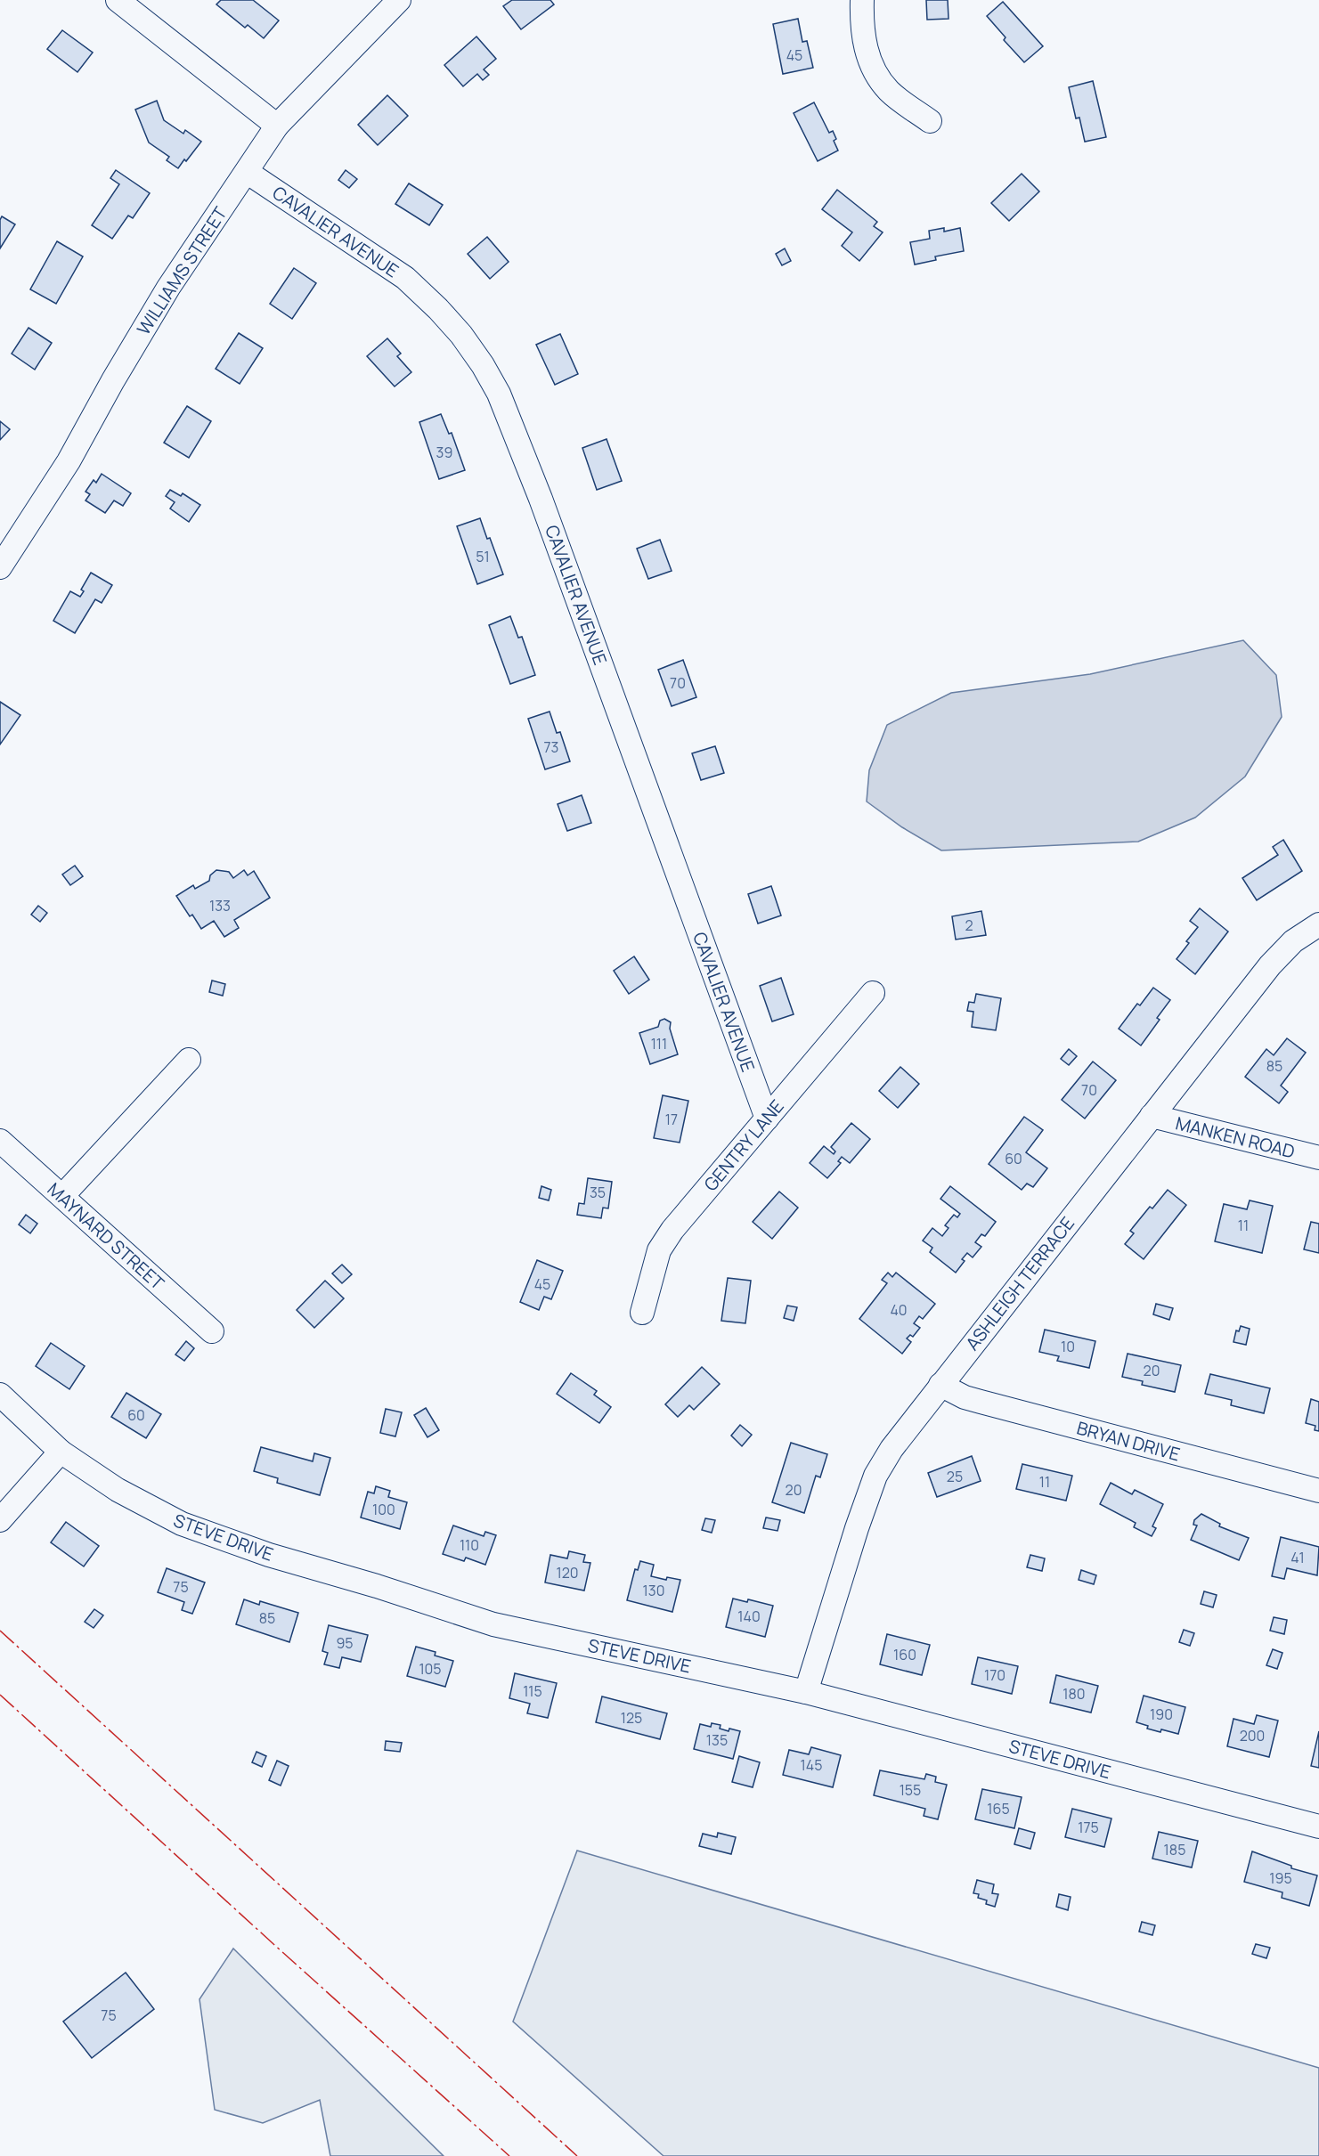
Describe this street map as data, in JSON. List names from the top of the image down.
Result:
{
  "streets": {
    "street": [
      "CAVALIER AVENUE",
      "WILLIAMS STREET",
      "MANKEN ROAD",
      "GENTRY LANE",
      "MAYNARD STREET",
      "ASHLEIGH TERRACE",
      "BRYAN DRIVE",
      "STEVE DRIVE"
    ]
  },
  "crossings": [
    ["CAVALIER AVENUE", "WILLIAMS STREET"],
    ["CAVALIER AVENUE", "GENTRY LANE"],
    ["MANKEN ROAD", "ASHLEIGH TERRACE"],
    ["ASHLEIGH TERRACE", "BRYAN DRIVE"],
    ["ASHLEIGH TERRACE", "STEVE DRIVE"]
  ],
  "house_numbers": [
    "45",
    "39",
    "51",
    "70",
    "73",
    "133",
    "2",
    "111",
    "85",
    "70",
    "17",
    "60",
    "35",
    "11",
    "45",
    "40",
    "10",
    "20",
    "60",
    "25",
    "11",
    "20",
    "100",
    "110",
    "41",
    "120",
    "75",
    "130",
    "140",
    "85",
    "95",
    "160",
    "105",
    "170",
    "115",
    "180",
    "190",
    "125",
    "200",
    "135",
    "145",
    "155",
    "165",
    "175",
    "185",
    "195",
    "75"
  ]
}
